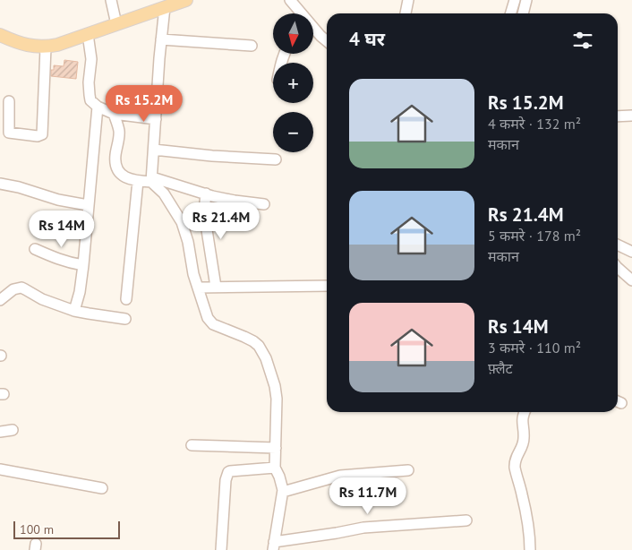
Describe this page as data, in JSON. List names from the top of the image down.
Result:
{
  "scale_bar": "100 m",
  "north": "bottom",
  "page": {
    "map_buttons": ["+", "−"],
    "heading": "4 घर",
    "list": [
      {
        "name": "Rs 15.2M",
        "note": "4 कमरे · 132 m² · मकान"
      },
      {
        "name": "Rs 21.4M",
        "note": "5 कमरे · 178 m² · मकान"
      },
      {
        "name": "Rs 14M",
        "note": "3 कमरे · 110 m² · फ़्लैट"
      }
    ],
    "price": [
      "Rs 15.2M",
      "Rs 21.4M",
      "Rs 14M",
      "Rs 11.7M"
    ],
    "scale": "100 m"
  }
}
